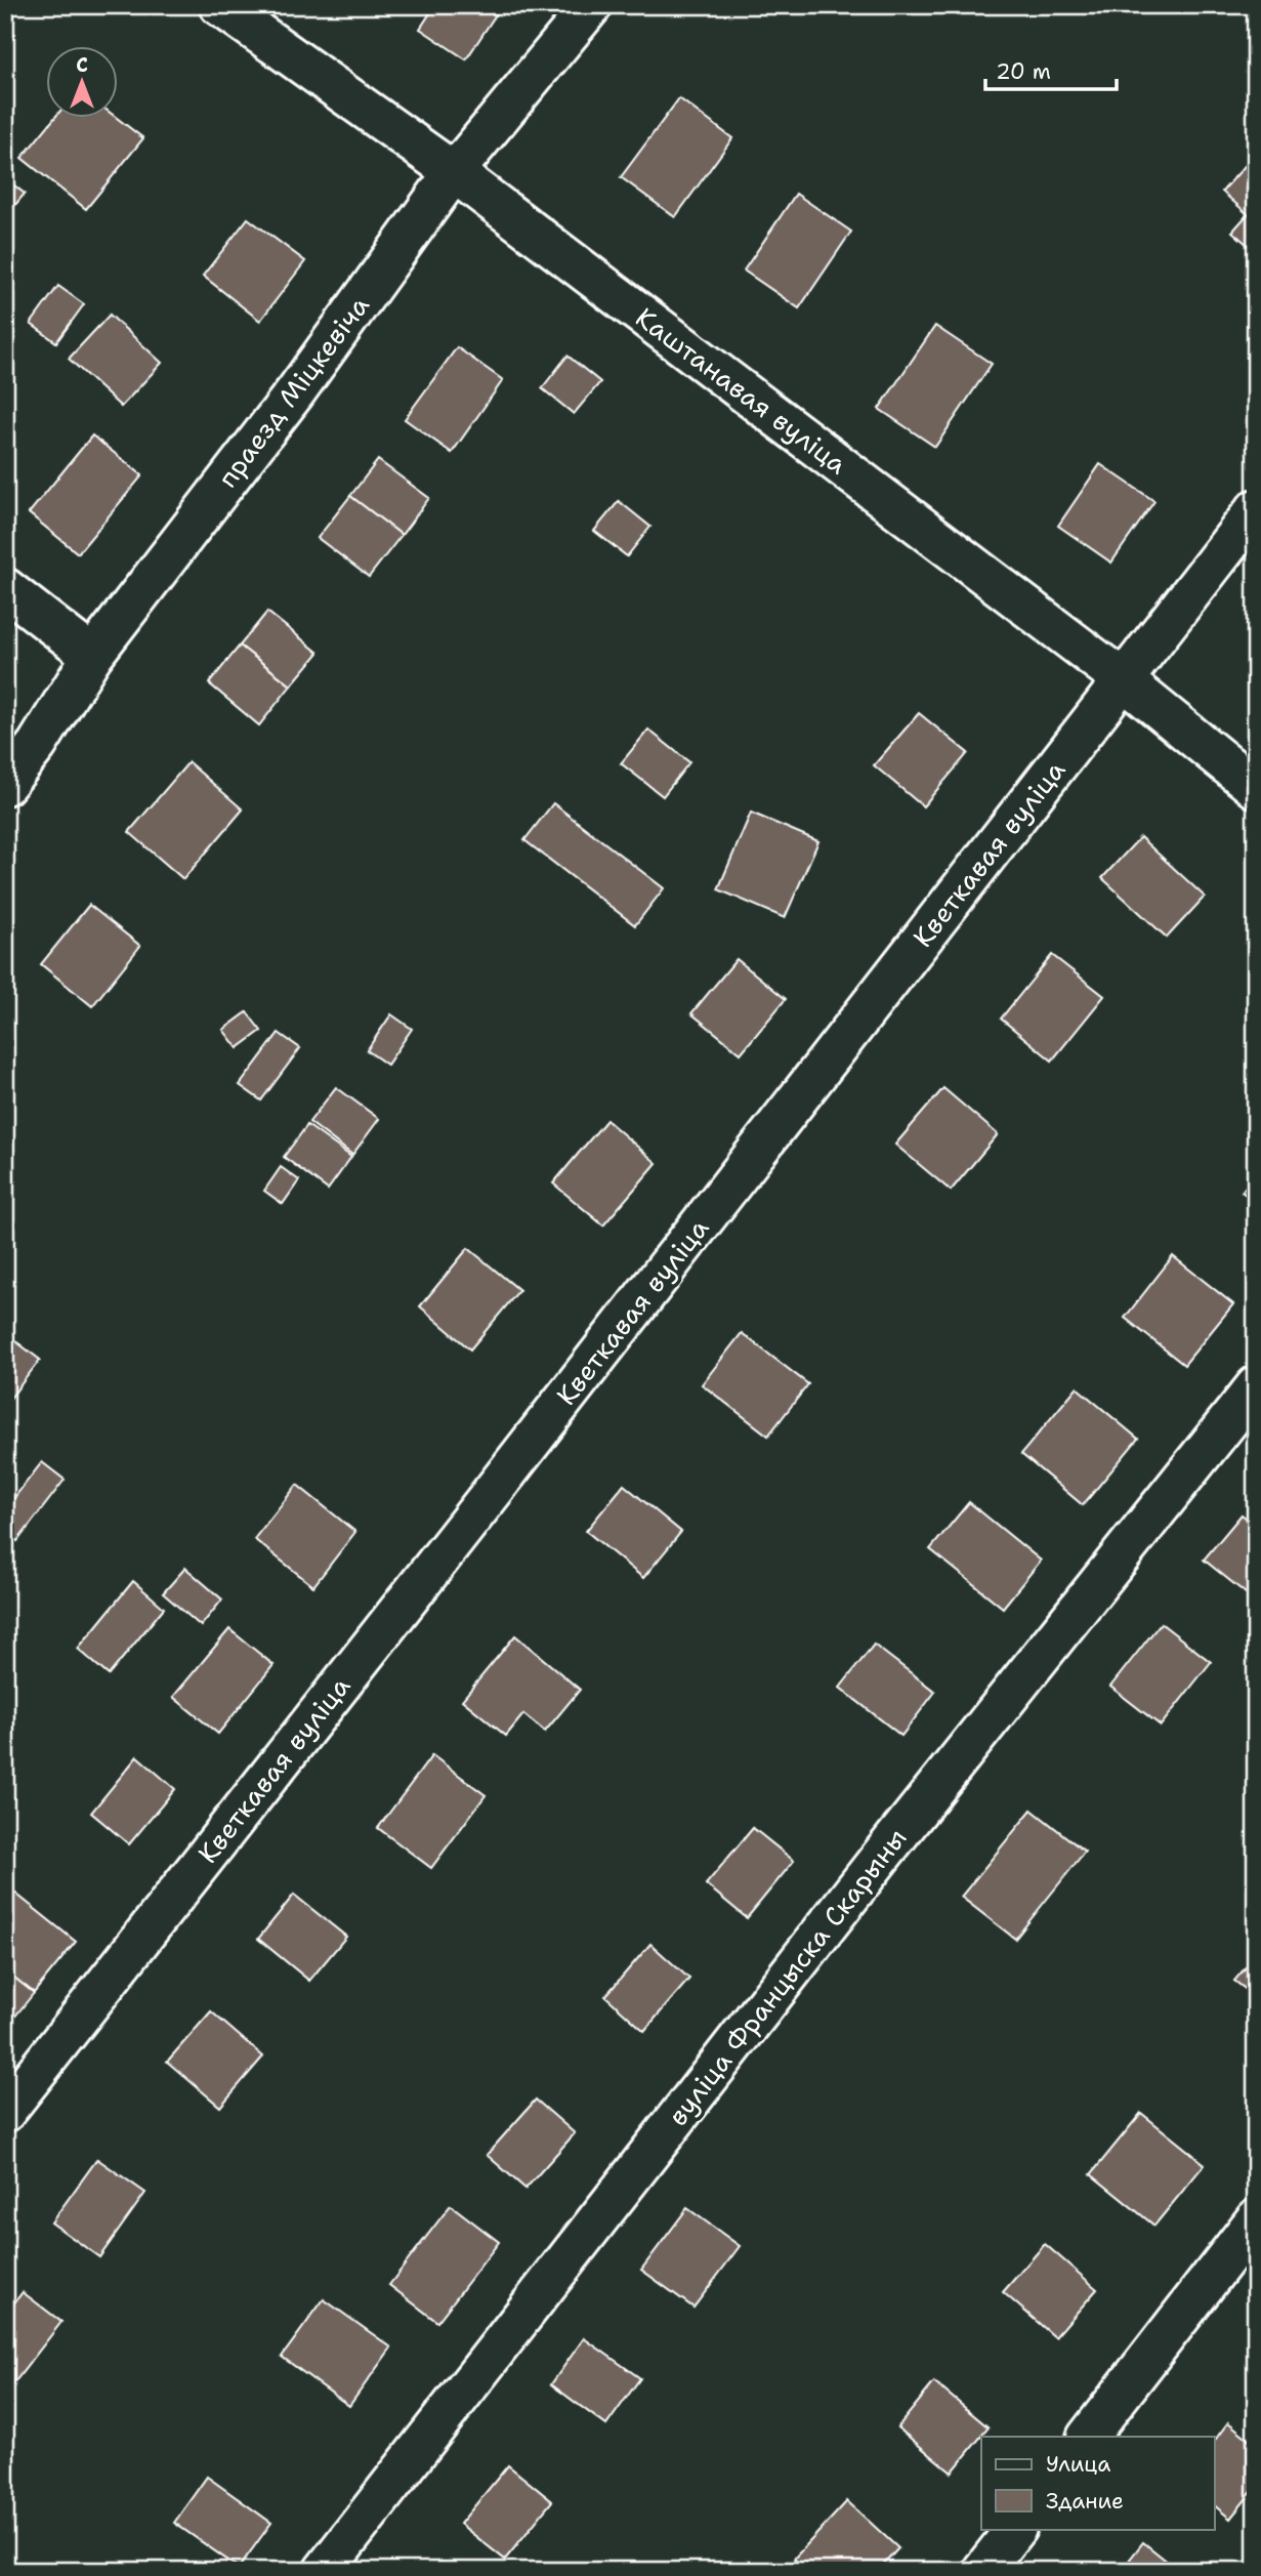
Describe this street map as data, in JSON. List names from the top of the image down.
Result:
{
  "streets": {
    "street": [
      "Каштанавая вуліца",
      "праезд Міцкевіча",
      "Кветкавая вуліца",
      "вуліца Францыска Скарыны"
    ]
  },
  "crossings": [
    ["Каштанавая вуліца", "праезд Міцкевіча"],
    ["Каштанавая вуліца", "Кветкавая вуліца"]
  ],
  "legend": ["Улица", "Здание"],
  "scale_bar": "20 m",
  "north": "top"
}
